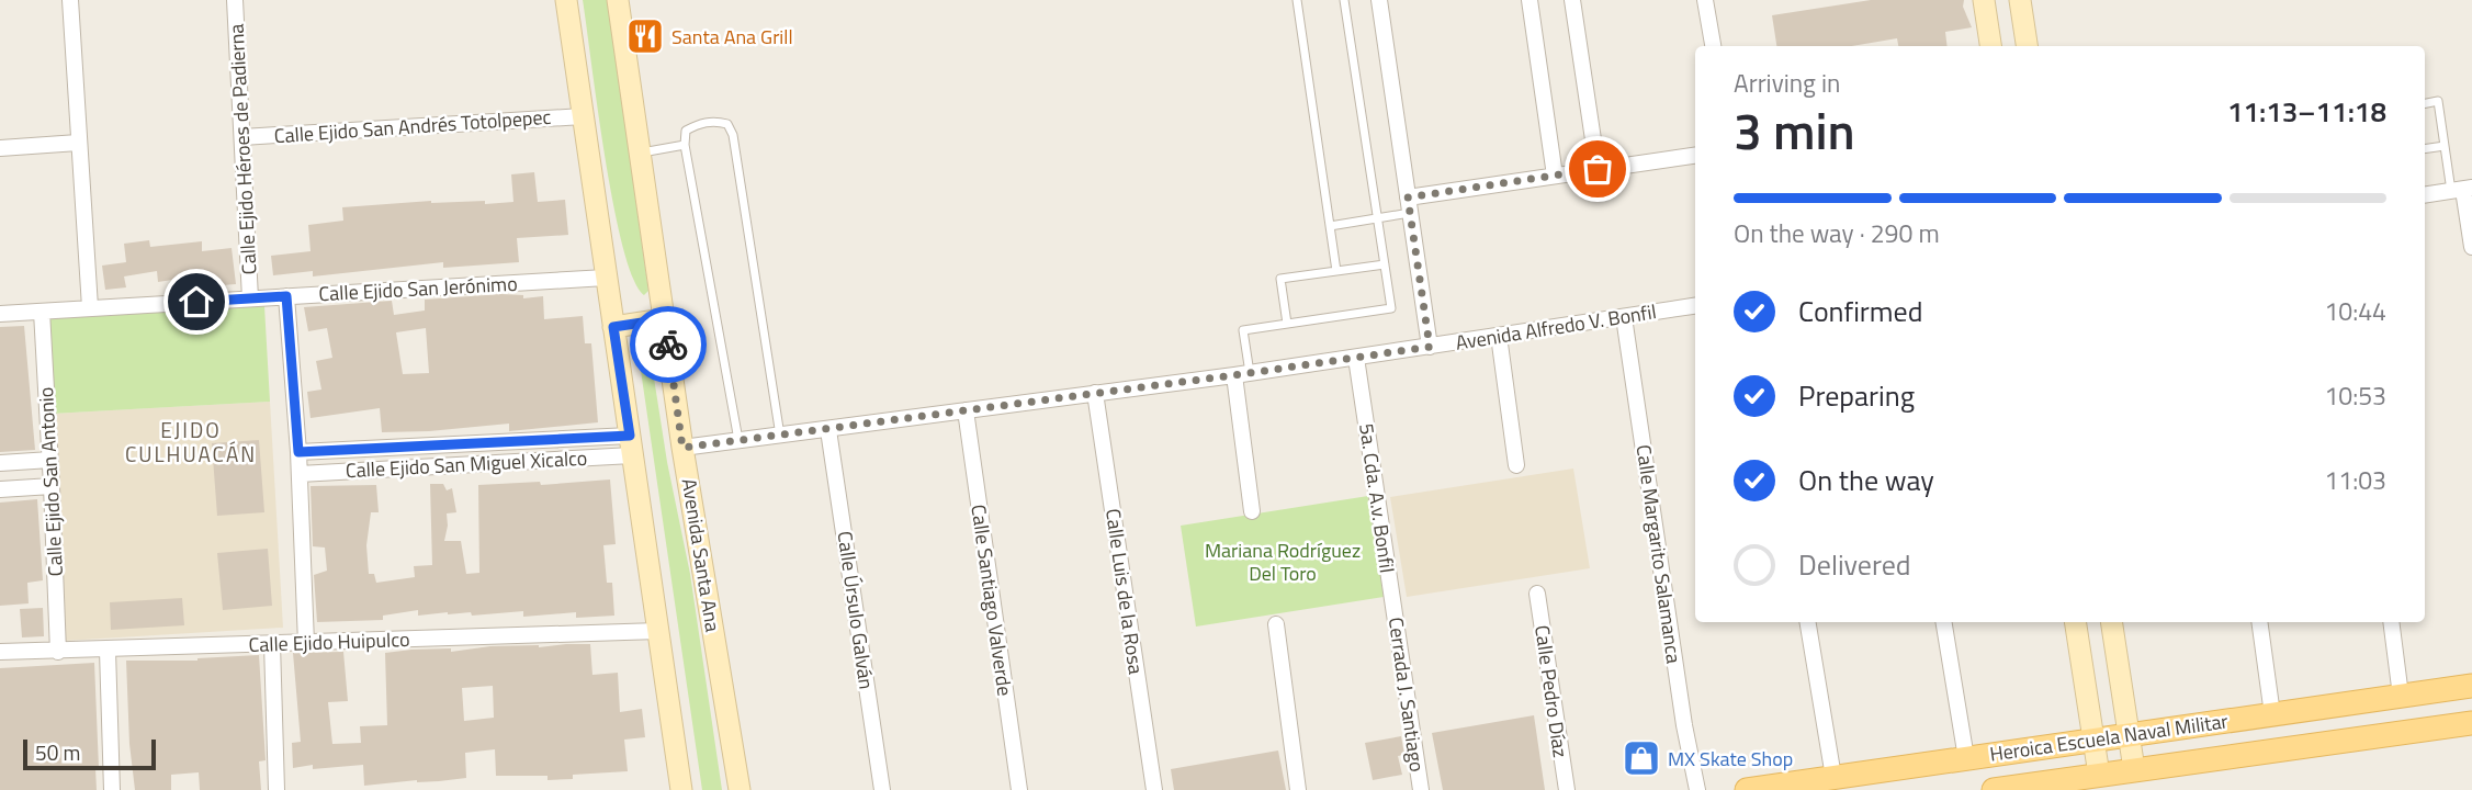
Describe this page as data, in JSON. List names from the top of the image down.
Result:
{
  "streets": {
    "main road": ["Avenida Santa Ana", "Heroica Escuela Naval Militar"],
    "street": [
      "Calle Ejido San Andrés Totolpepec",
      "Calle Ejido Héroes de Padierna",
      "Calle Ejido San Jerónimo",
      "Avenida Alfredo V. Bonfil",
      "Calle Ejido San Miguel Xicalco",
      "Calle Ejido San Antonio",
      "5a. Cda. A.v. Bonfil",
      "Calle Margarito Salamanca",
      "Calle Luis de la Rosa",
      "Calle Santiago Valverde",
      "Calle Úrsulo Galván",
      "Calle Ejido Huipulco",
      "Calle Pedro Díaz",
      "Cerrada J. Santiago"
    ]
  },
  "crossings": [
    ["Calle Ejido San Andrés Totolpepec", "Calle Ejido Héroes de Padierna"],
    ["Calle Ejido Héroes de Padierna", "Calle Ejido San Jerónimo"],
    ["Calle Ejido San Jerónimo", "Calle Ejido San Antonio"],
    ["Avenida Alfredo V. Bonfil", "5a. Cda. A.v. Bonfil"],
    ["Avenida Alfredo V. Bonfil", "Calle Margarito Salamanca"],
    ["Avenida Alfredo V. Bonfil", "Avenida Santa Ana"],
    ["Avenida Alfredo V. Bonfil", "Calle Luis de la Rosa"],
    ["Avenida Alfredo V. Bonfil", "Calle Santiago Valverde"],
    ["Avenida Alfredo V. Bonfil", "Calle Úrsulo Galván"],
    ["Calle Ejido San Antonio", "Calle Ejido Huipulco"],
    ["5a. Cda. A.v. Bonfil", "Cerrada J. Santiago"]
  ],
  "districts": ["EJIDO CULHUACÁN"],
  "parks": ["Mariana Rodríguez Del Toro"],
  "places": {
    "restaurant": ["Santa Ana Grill"],
    "shop": ["MX Skate Shop"]
  },
  "scale_bar": "50 m",
  "page": {
    "heading": ["3 min", "Arriving in", "11:13–11:18"],
    "bar": "On the way · 290 m",
    "list": [
      ["Confirmed", "10:44"],
      ["Preparing", "10:53"],
      ["On the way", "11:03"],
      "Delivered"
    ],
    "scale": "50 m"
  }
}
